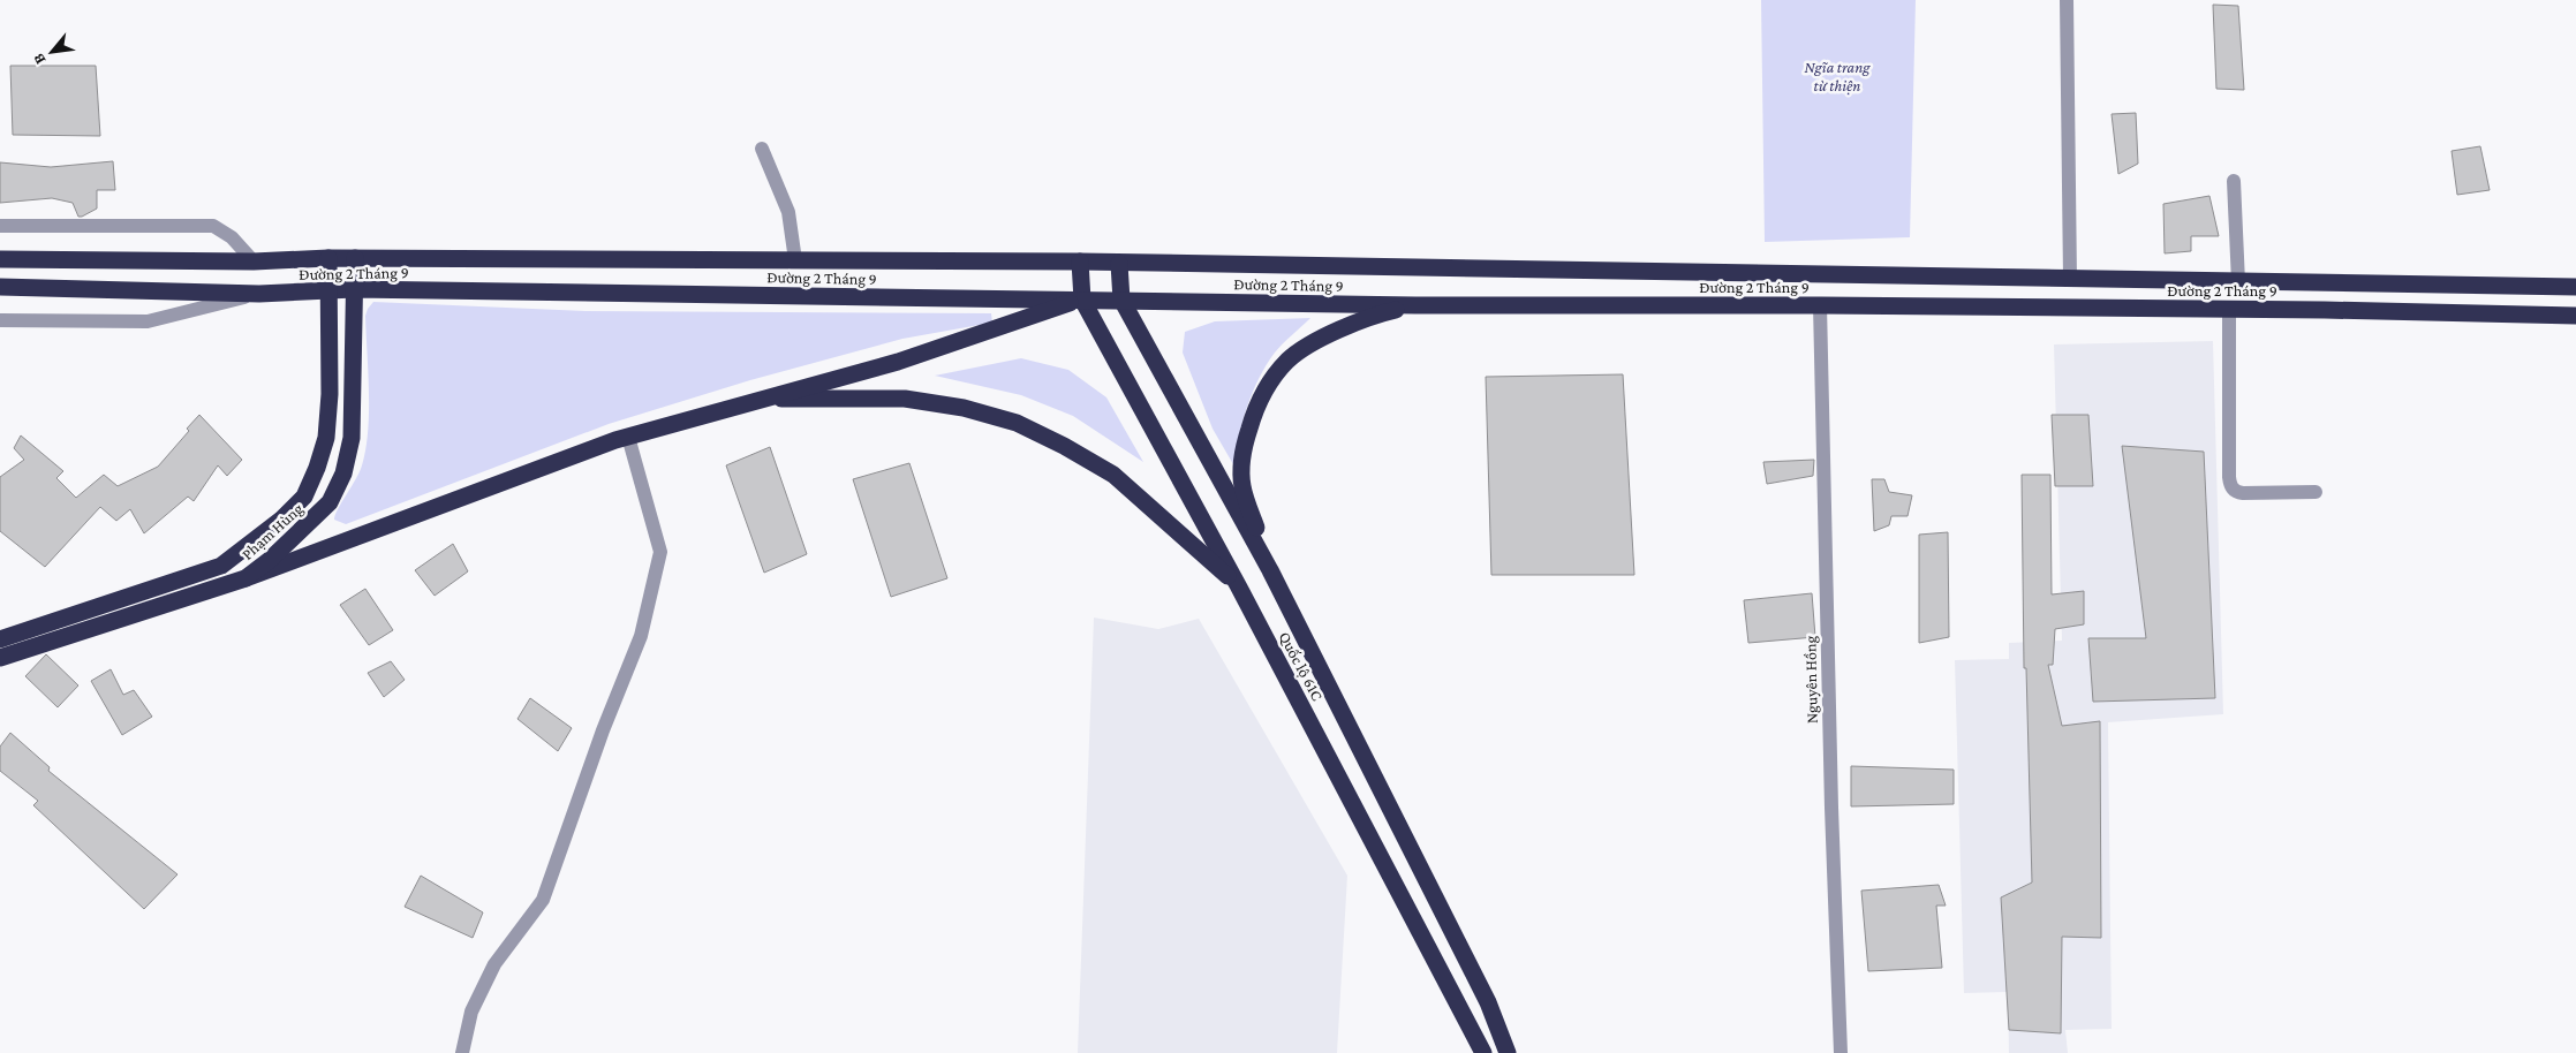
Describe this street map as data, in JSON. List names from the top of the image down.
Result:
{
  "streets": {
    "highway": ["Đường 2 Tháng 9", "Phạm Hùng", "Quốc lộ 61C"],
    "street": ["Nguyên Hồng"]
  },
  "crossings": [
    ["Đường 2 Tháng 9", "Phạm Hùng"],
    ["Đường 2 Tháng 9", "Quốc lộ 61C"],
    ["Đường 2 Tháng 9", "Nguyên Hồng"]
  ],
  "parks": ["Ngĩa trang từ thiện"],
  "north": "bottom left"
}
